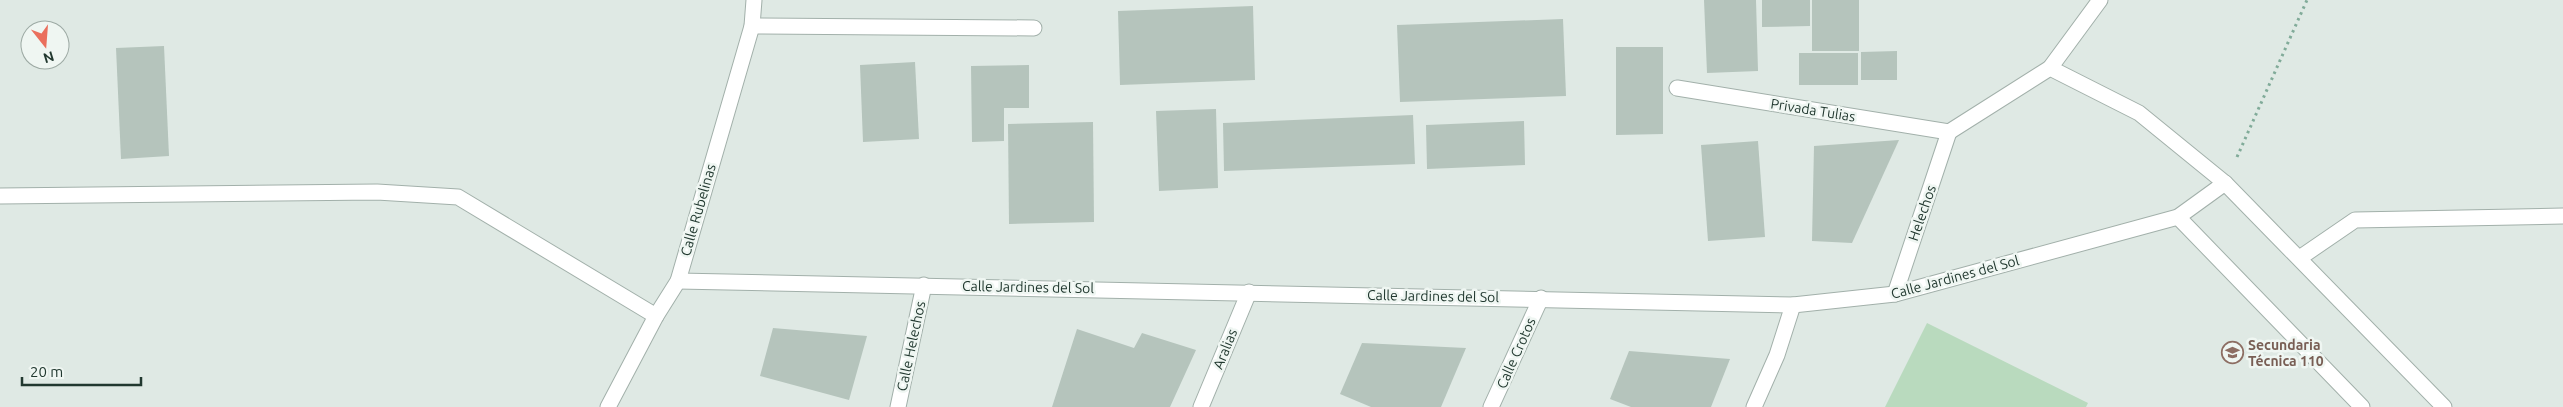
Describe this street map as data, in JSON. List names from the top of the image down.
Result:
{
  "streets": {
    "street": [
      "Privada Tulias",
      "Calle Rubelinas",
      "Helechos",
      "Calle Jardines del Sol",
      "Calle Helechos",
      "Aralias",
      "Calle Crotos"
    ]
  },
  "crossings": [
    ["Privada Tulias", "Helechos"],
    ["Calle Rubelinas", "Calle Jardines del Sol"],
    ["Helechos", "Calle Jardines del Sol"],
    ["Calle Jardines del Sol", "Calle Helechos"],
    ["Calle Jardines del Sol", "Aralias"],
    ["Calle Jardines del Sol", "Calle Crotos"]
  ],
  "places": {
    "school or university": ["Secundaria Técnica 110"]
  },
  "scale_bar": "20 m",
  "north": "bottom"
}
